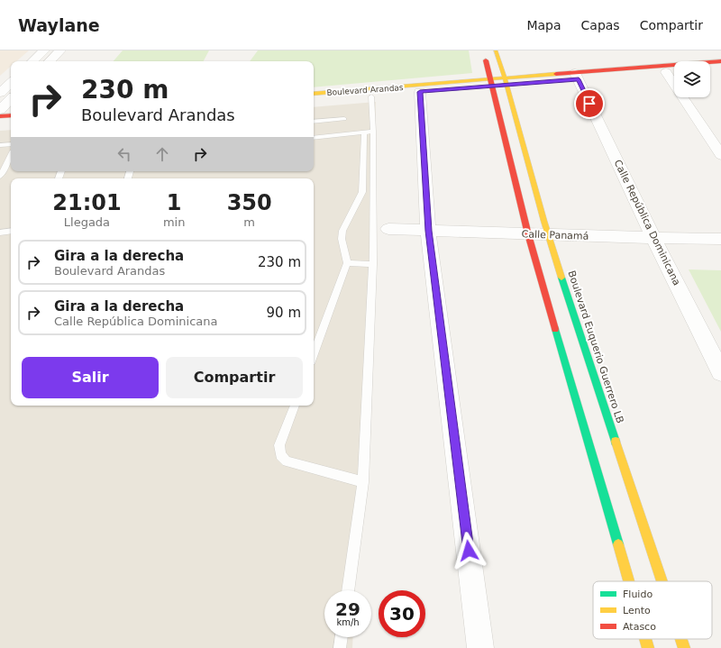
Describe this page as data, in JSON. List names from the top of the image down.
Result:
{
  "streets": {
    "street": [
      "Boulevard Arandas",
      "Calle República Dominicana",
      "Calle Panamá",
      "Boulevard Euquerio Guerrero LB"
    ]
  },
  "crossings": [
    ["Boulevard Arandas", "Calle República Dominicana"],
    ["Boulevard Arandas", "Boulevard Euquerio Guerrero LB"],
    ["Calle República Dominicana", "Calle Panamá"],
    ["Calle Panamá", "Boulevard Euquerio Guerrero LB"]
  ],
  "legend": ["Fluido", "Lento", "Atasco"],
  "page": {
    "header": "Waylane",
    "nav": ["Mapa", "Capas", "Compartir"],
    "turn": ["230 m", "Boulevard Arandas"],
    "eta": [
      "21:01",
      "Llegada",
      "1",
      "min",
      "350",
      "m"
    ],
    "list": [
      {
        "name": "Gira a la derecha",
        "note": "Boulevard Arandas",
        "value": "230 m"
      },
      {
        "name": "Gira a la derecha",
        "note": "Calle República Dominicana",
        "value": "90 m"
      }
    ],
    "buttons": ["Salir", "Compartir"],
    "speed": "29 km/h",
    "limit": "30"
  }
}
